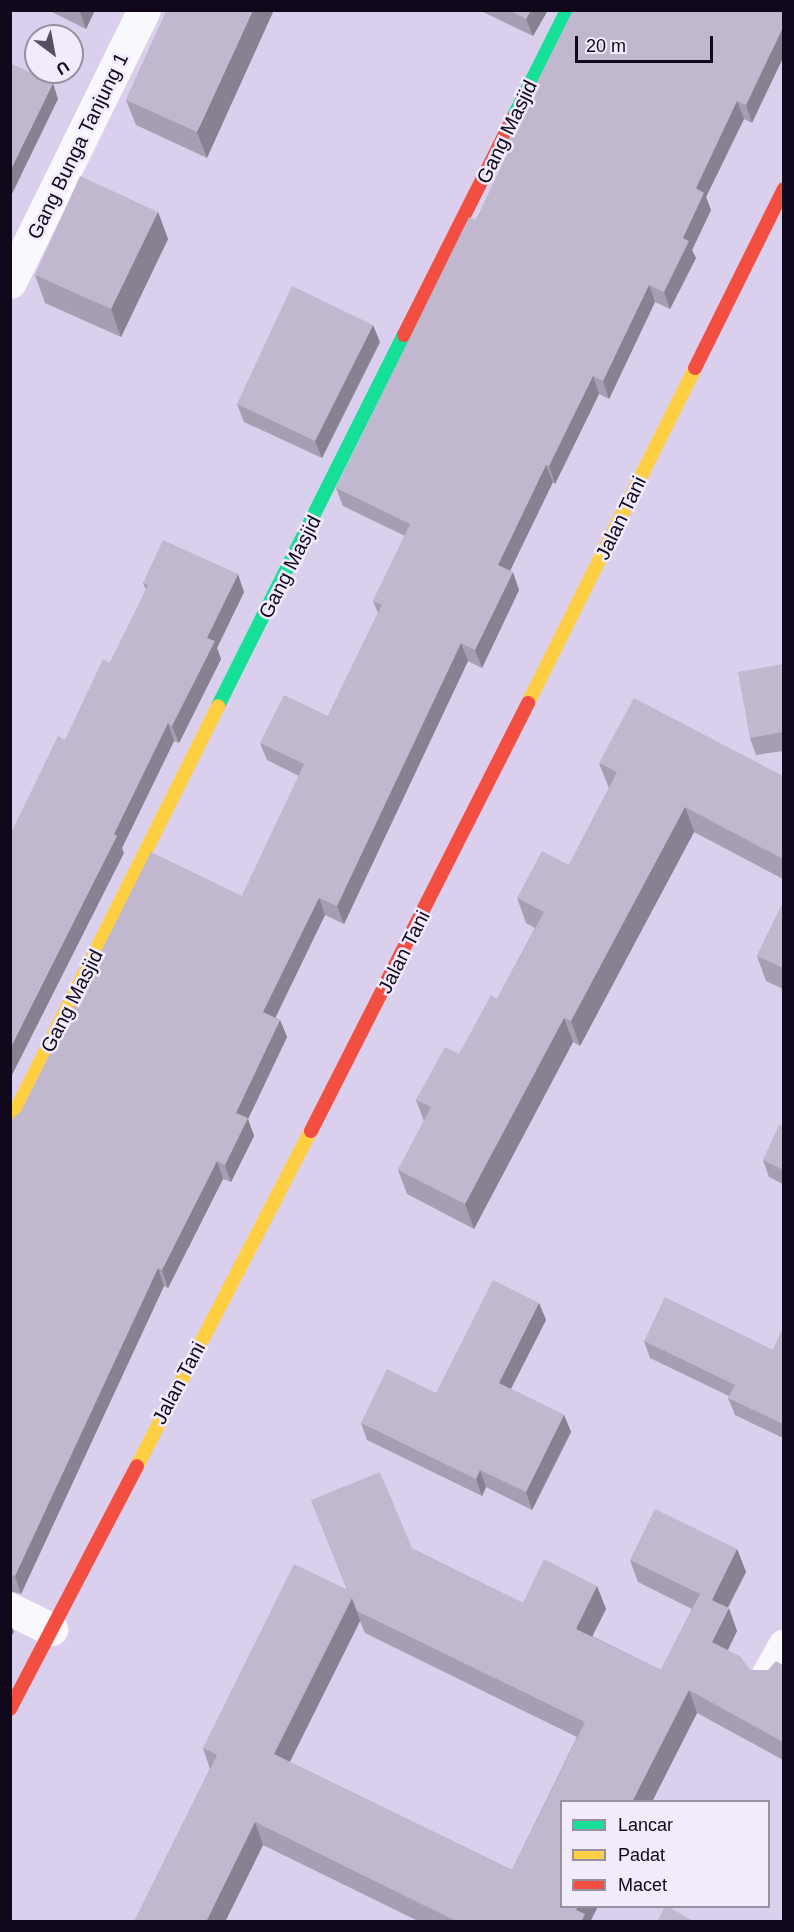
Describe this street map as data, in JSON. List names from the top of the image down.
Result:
{
  "streets": {
    "street": ["Gang Masjid", "Gang Bunga Tanjung 1", "Jalan Tani"]
  },
  "legend": ["Lancar", "Padat", "Macet"],
  "scale_bar": "20 m",
  "north": "bottom right"
}
